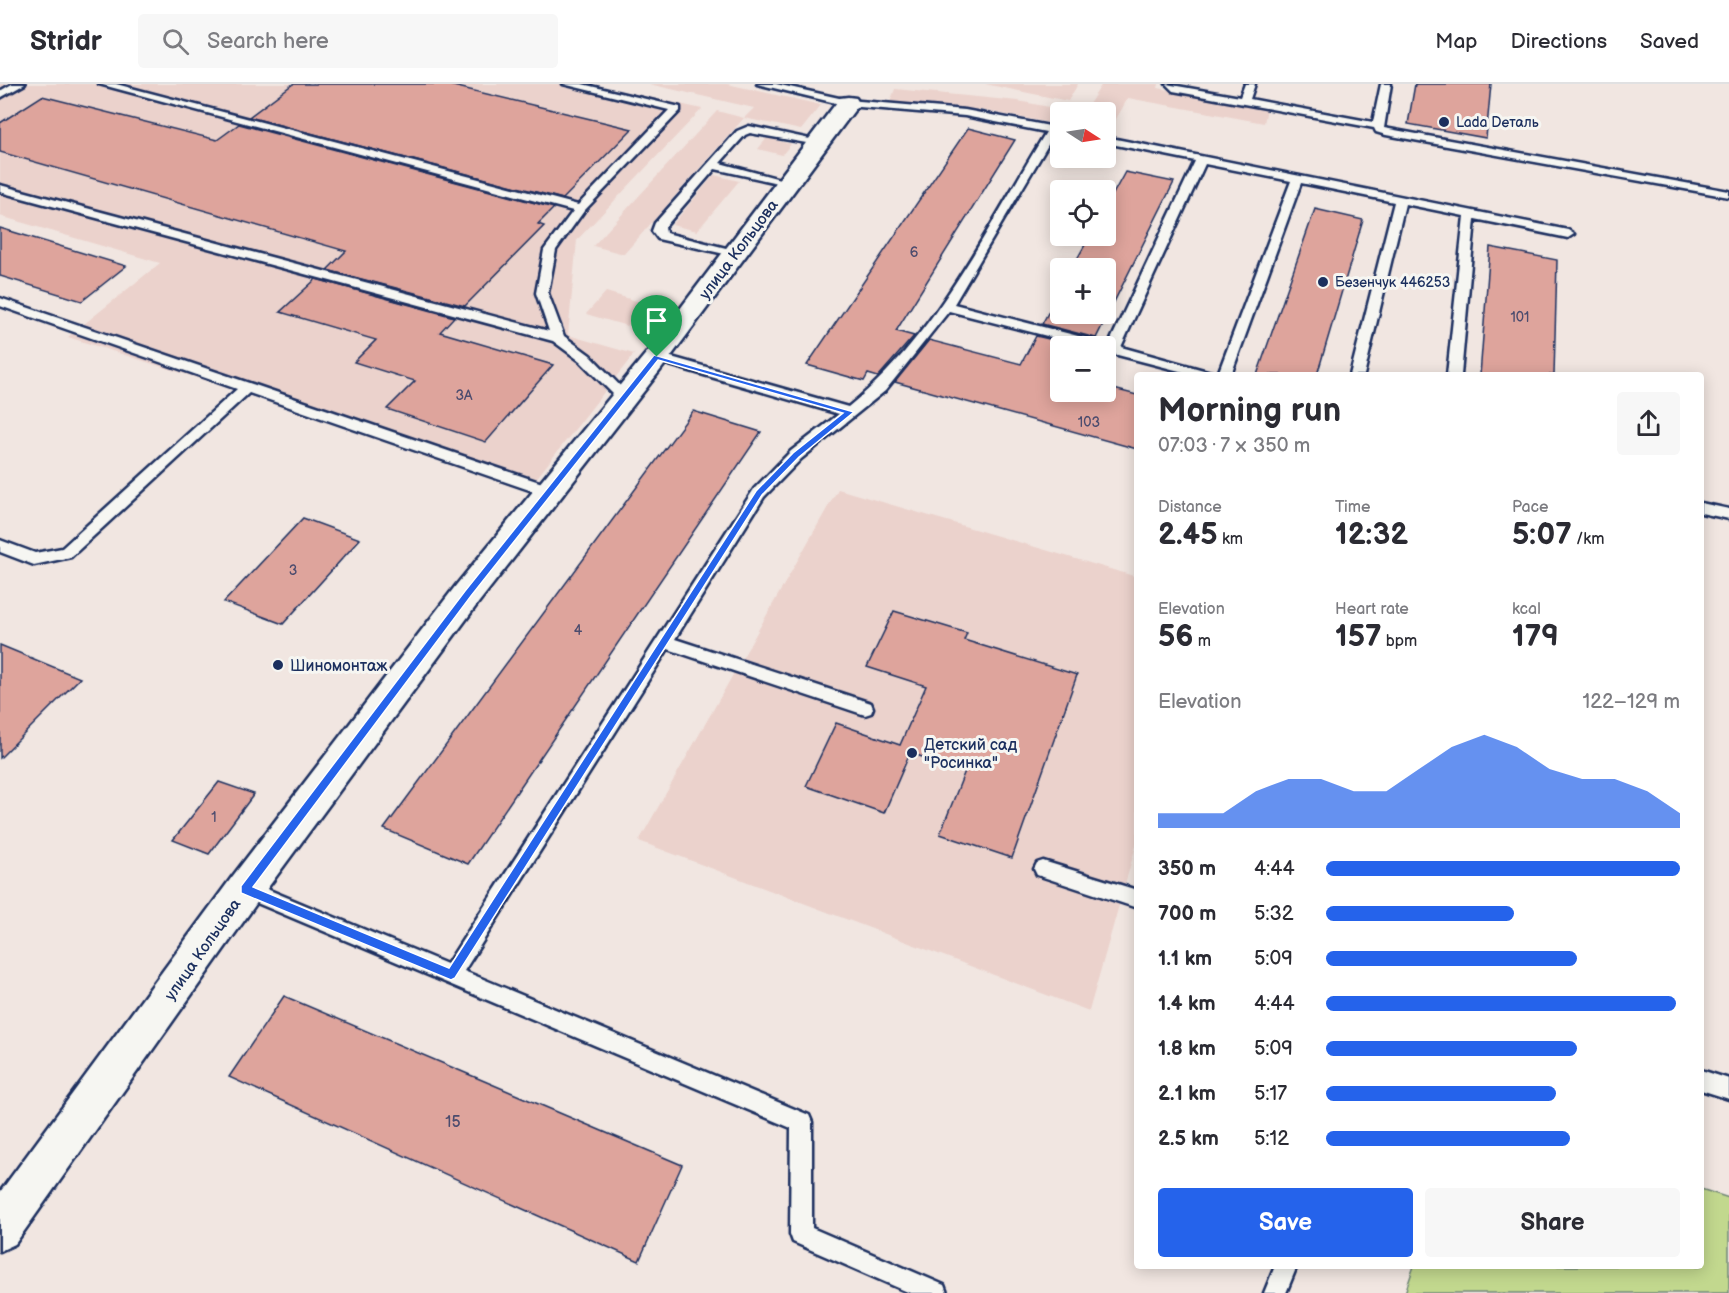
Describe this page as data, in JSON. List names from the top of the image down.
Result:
{
  "streets": {
    "street": ["улица Кольцова"]
  },
  "places": [
    "Lada Dеталь",
    "Безенчук 446253",
    "Шиномонтаж",
    "Детский сад \"Росинка\""
  ],
  "house_numbers": [
    "6",
    "101",
    "3А",
    "103",
    "3",
    "4",
    "1",
    "15"
  ],
  "north": "right",
  "page": {
    "header": "Stridr",
    "search": "Search here",
    "nav": ["Map", "Directions", "Saved"],
    "map_buttons": ["+", "−"],
    "heading": ["Morning run", "07:03 · 7 × 350 m"],
    "stats": [
      ["Distance", "2.45 km"],
      ["Time", "12:32"],
      ["Pace", "5:07 /km"],
      ["Elevation", "56 m"],
      ["Heart rate", "157 bpm"],
      ["kcal", "179"]
    ],
    "chart": ["Elevation", "122–129 m"],
    "list": [
      {
        "name": "350 m",
        "note": "4:44"
      },
      {
        "name": "700 m",
        "note": "5:32"
      },
      {
        "name": "1.1 km",
        "note": "5:09"
      },
      {
        "name": "1.4 km",
        "note": "4:44"
      },
      {
        "name": "1.8 km",
        "note": "5:09"
      },
      {
        "name": "2.1 km",
        "note": "5:17"
      },
      {
        "name": "2.5 km",
        "note": "5:12"
      }
    ],
    "buttons": ["Save", "Share"]
  }
}
